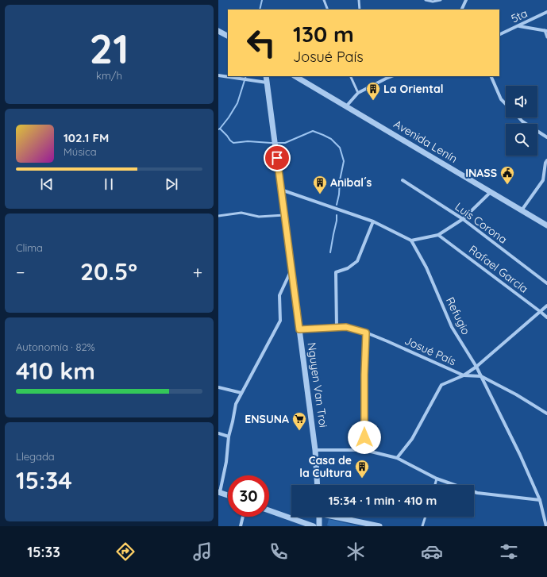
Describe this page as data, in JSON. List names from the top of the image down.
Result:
{
  "streets": {
    "street": [
      "5ta",
      "Avenida Lenín",
      "Luis Corona",
      "Rafael García",
      "Refugio",
      "Josué País",
      "Nguyen Van Troi"
    ]
  },
  "crossings": [
    ["Refugio", "Josué País"],
    ["Josué País", "Nguyen Van Troi"]
  ],
  "places": {
    "building": ["La Oriental", "Anibal´s", "Casa de la Cultura"],
    "public building": ["INASS"],
    "supermarket": ["ENSUNA"]
  },
  "page": {
    "tile": [
      ["21", "km/h"],
      "Clima",
      ["Autonomía · 82%", "410 km"],
      ["Llegada", "15:34"]
    ],
    "turn": ["130 m", "Josué País"],
    "song": ["102.1 FM", "Música"],
    "heat": ["−", "20.5°", "+"],
    "limit": "30",
    "trip": "15:34 · 1 min · 410 m",
    "tabs": "15:33"
  }
}
